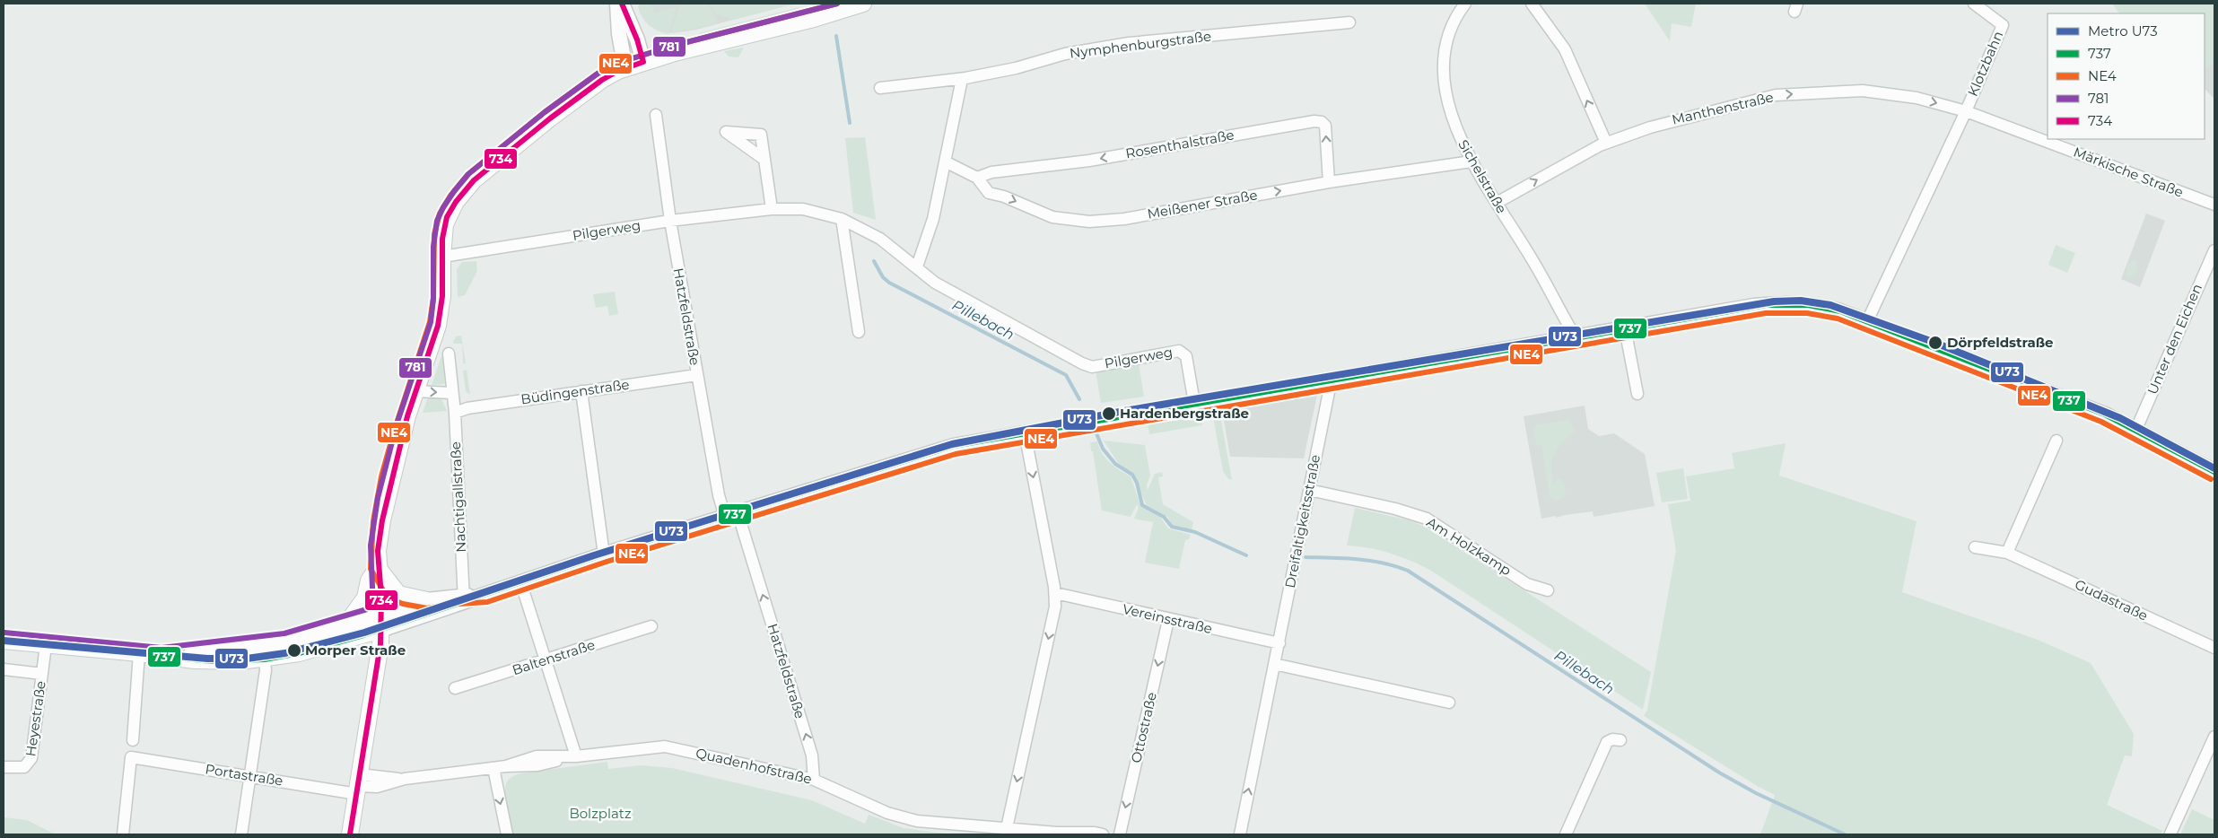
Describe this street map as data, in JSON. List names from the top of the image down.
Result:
{
  "streets": {
    "street": [
      "Nymphenburgstraße",
      "Klotzbahn",
      "Manthenstraße",
      "Rosenthalstraße",
      "Märkische Straße",
      "Sichelstraße",
      "Meißener Straße",
      "Pilgerweg",
      "Hatzfeldstraße",
      "Unter den Eichen",
      "Büdingenstraße",
      "Nachtigallstraße",
      "Dreifaltigkeitsstraße",
      "Am Holzkamp",
      "Gudastraße",
      "Vereinsstraße",
      "Baltenstraße",
      "Heyestraße",
      "Ottostraße",
      "Quadenhofstraße",
      "Portastraße"
    ]
  },
  "crossings": [
    ["Klotzbahn", "Manthenstraße"],
    ["Klotzbahn", "Märkische Straße"],
    ["Manthenstraße", "Märkische Straße"],
    ["Manthenstraße", "Sichelstraße"],
    ["Rosenthalstraße", "Meißener Straße"],
    ["Sichelstraße", "Meißener Straße"],
    ["Pilgerweg", "Hatzfeldstraße"],
    ["Hatzfeldstraße", "Büdingenstraße"],
    ["Hatzfeldstraße", "Quadenhofstraße"],
    ["Büdingenstraße", "Nachtigallstraße"],
    ["Dreifaltigkeitsstraße", "Am Holzkamp"],
    ["Dreifaltigkeitsstraße", "Vereinsstraße"],
    ["Vereinsstraße", "Ottostraße"],
    ["Quadenhofstraße", "Portastraße"]
  ],
  "one_way": [
    "Manthenstraße",
    "Rosenthalstraße",
    "Meißener Straße",
    "Hatzfeldstraße",
    "Dreifaltigkeitsstraße",
    "Ottostraße"
  ],
  "water": ["Pillebach"],
  "parks": ["Bolzplatz"],
  "places": ["Dörpfeldstraße", "Hardenbergstraße", "Morper Straße"],
  "lines": [
    "transit line NE4",
    "transit line 781",
    "transit line 734",
    "metro line U73",
    "transit line 737"
  ],
  "legend": [
    "Metro U73",
    "737",
    "NE4",
    "781",
    "734"
  ]
}
